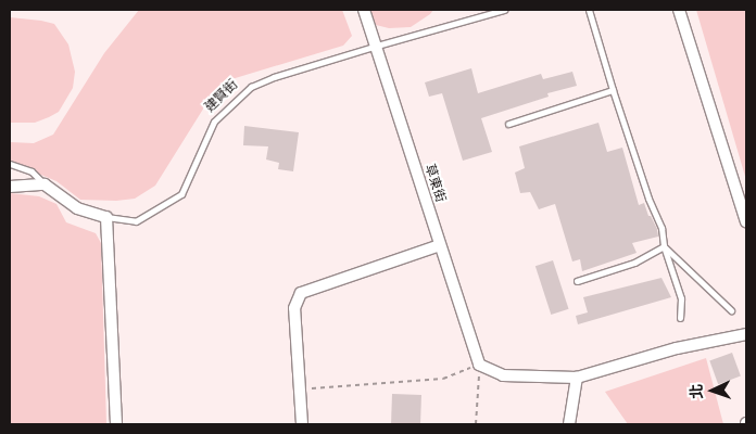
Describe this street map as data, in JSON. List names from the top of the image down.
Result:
{
  "streets": {
    "street": ["建賢街", "草東街"]
  },
  "crossings": [
    ["建賢街", "草東街"]
  ],
  "north": "left"
}
